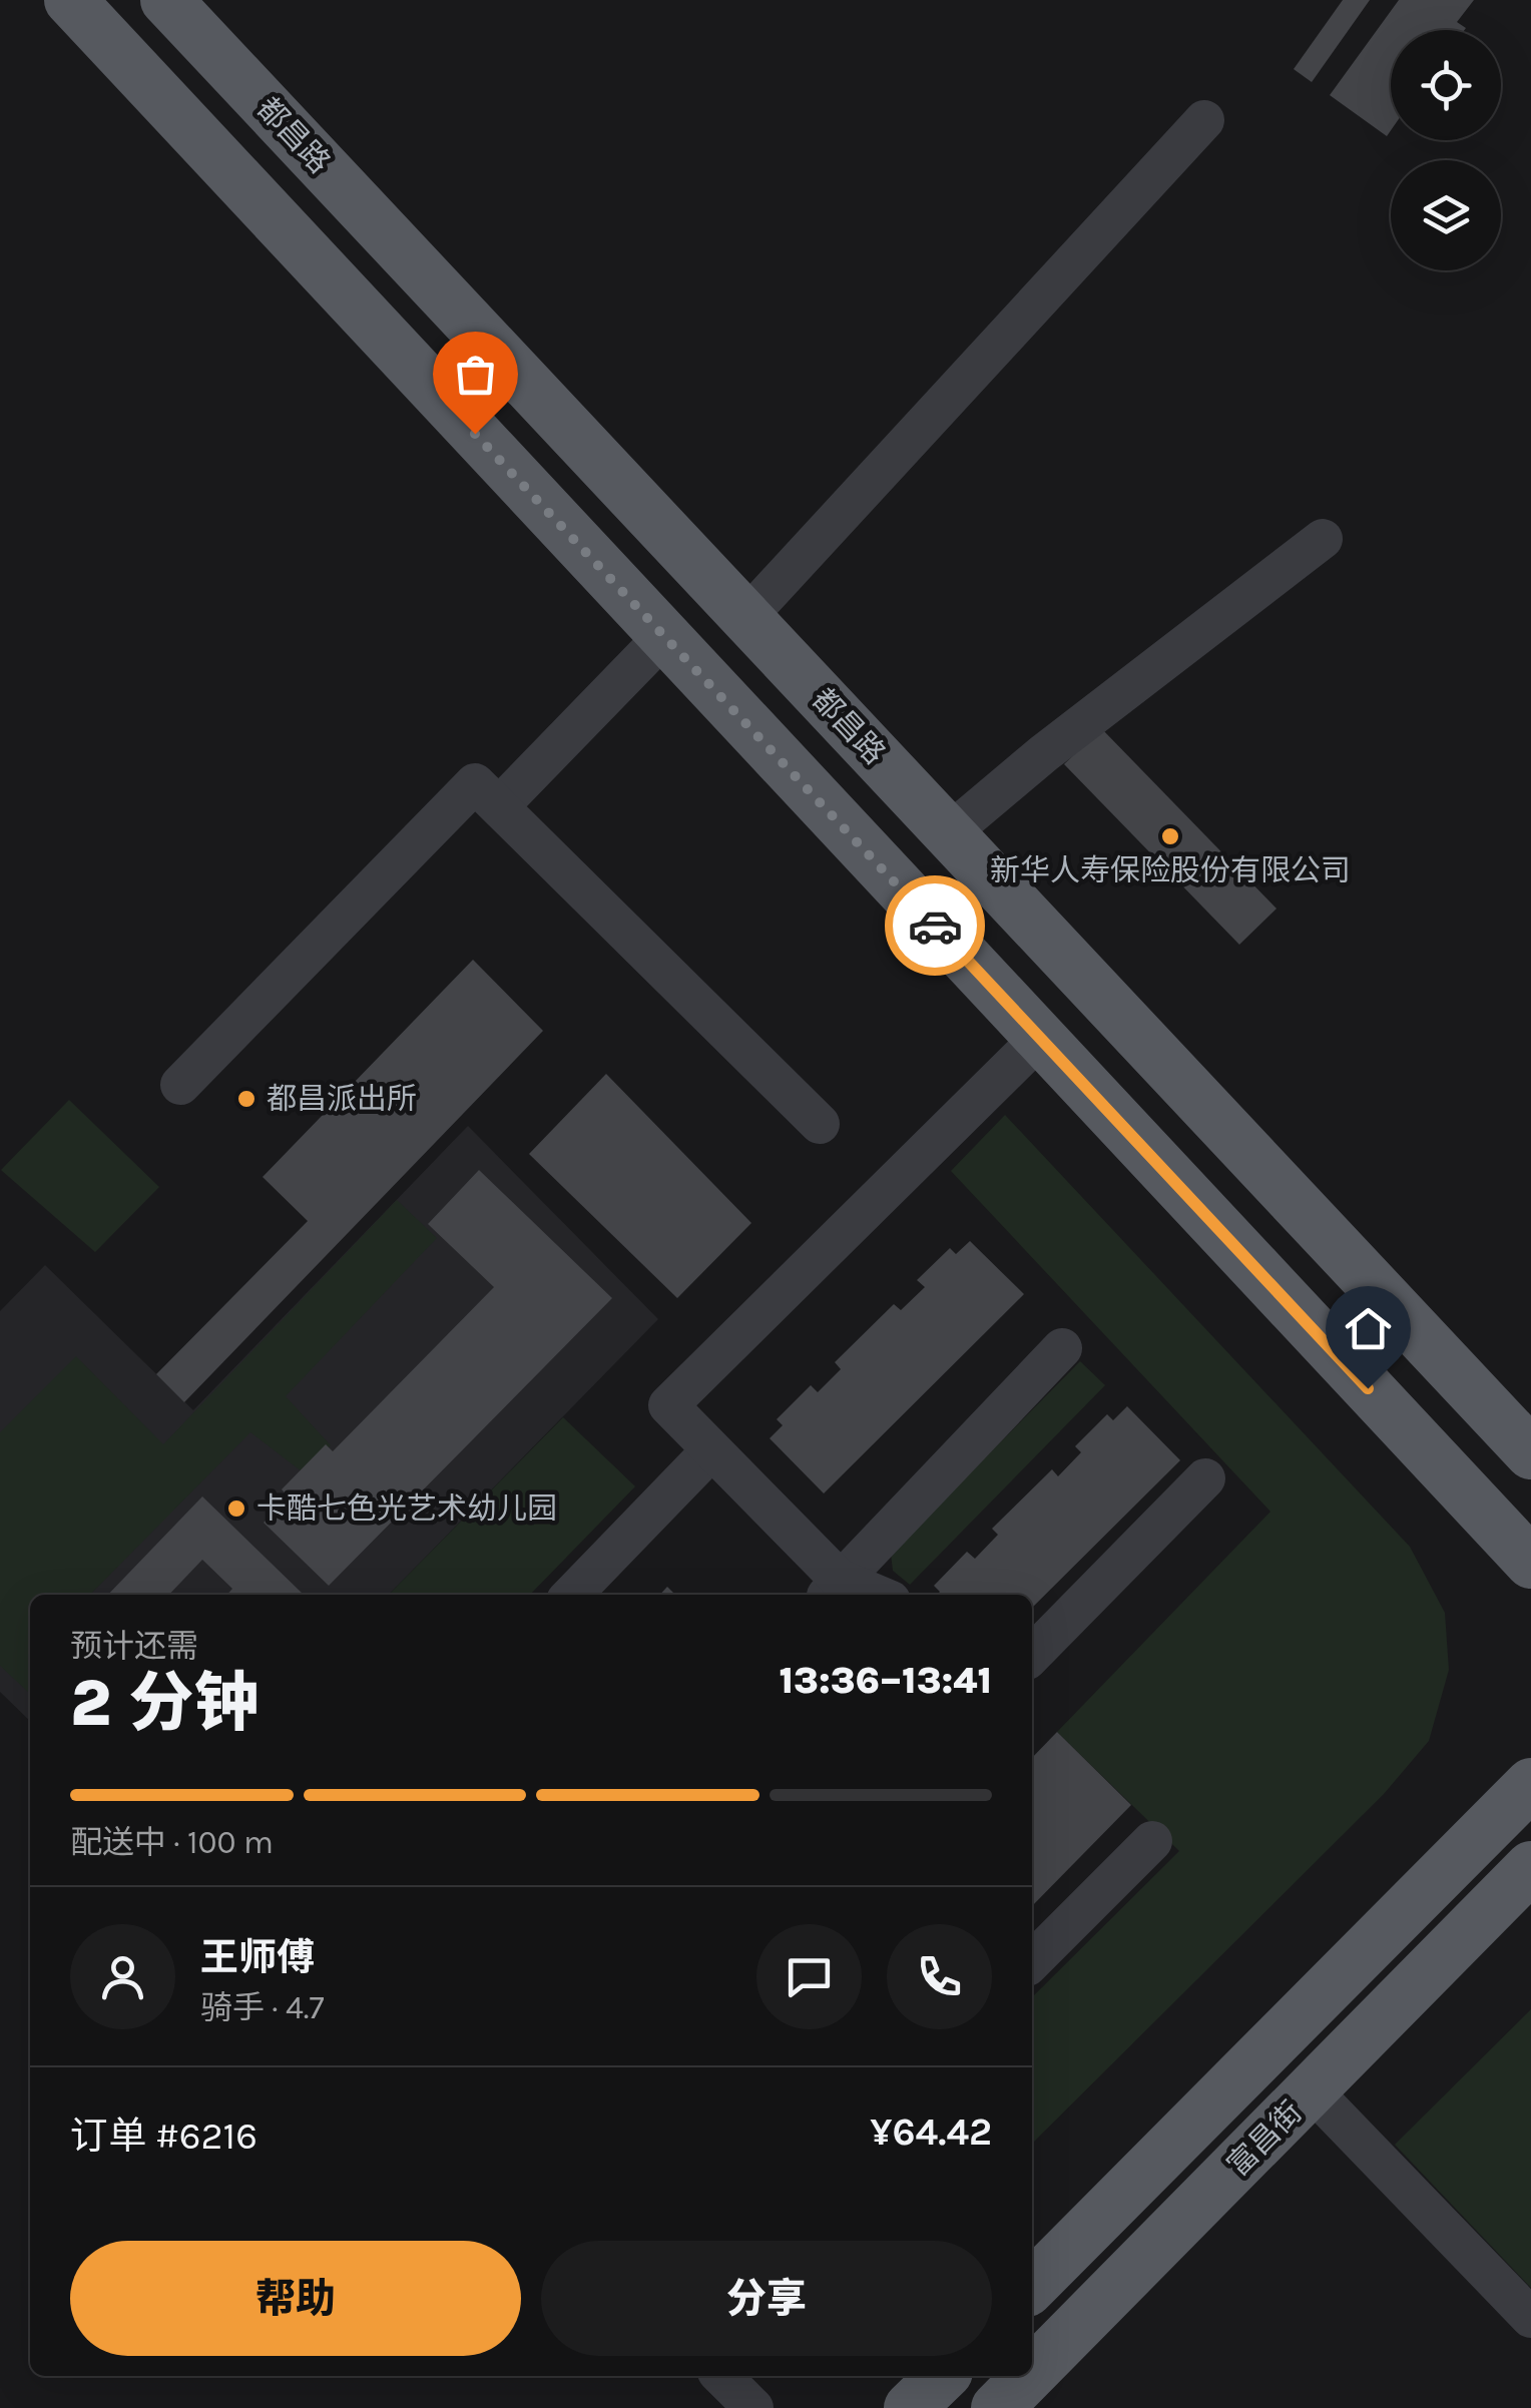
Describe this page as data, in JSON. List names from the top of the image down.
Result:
{
  "streets": {
    "main road": ["都昌路", "富昌街"]
  },
  "places": ["新华人寿保险股份有限公司", "都昌派出所", "卡酷七色光艺术幼儿园"],
  "page": {
    "heading": ["2 分钟", "预计还需", "13:36–13:41"],
    "panel": [
      "王师傅",
      "骑手 · 4.7",
      "订单 #6216",
      "¥64.42"
    ],
    "bar": "配送中 · 100 m",
    "buttons": ["帮助", "分享"]
  }
}
